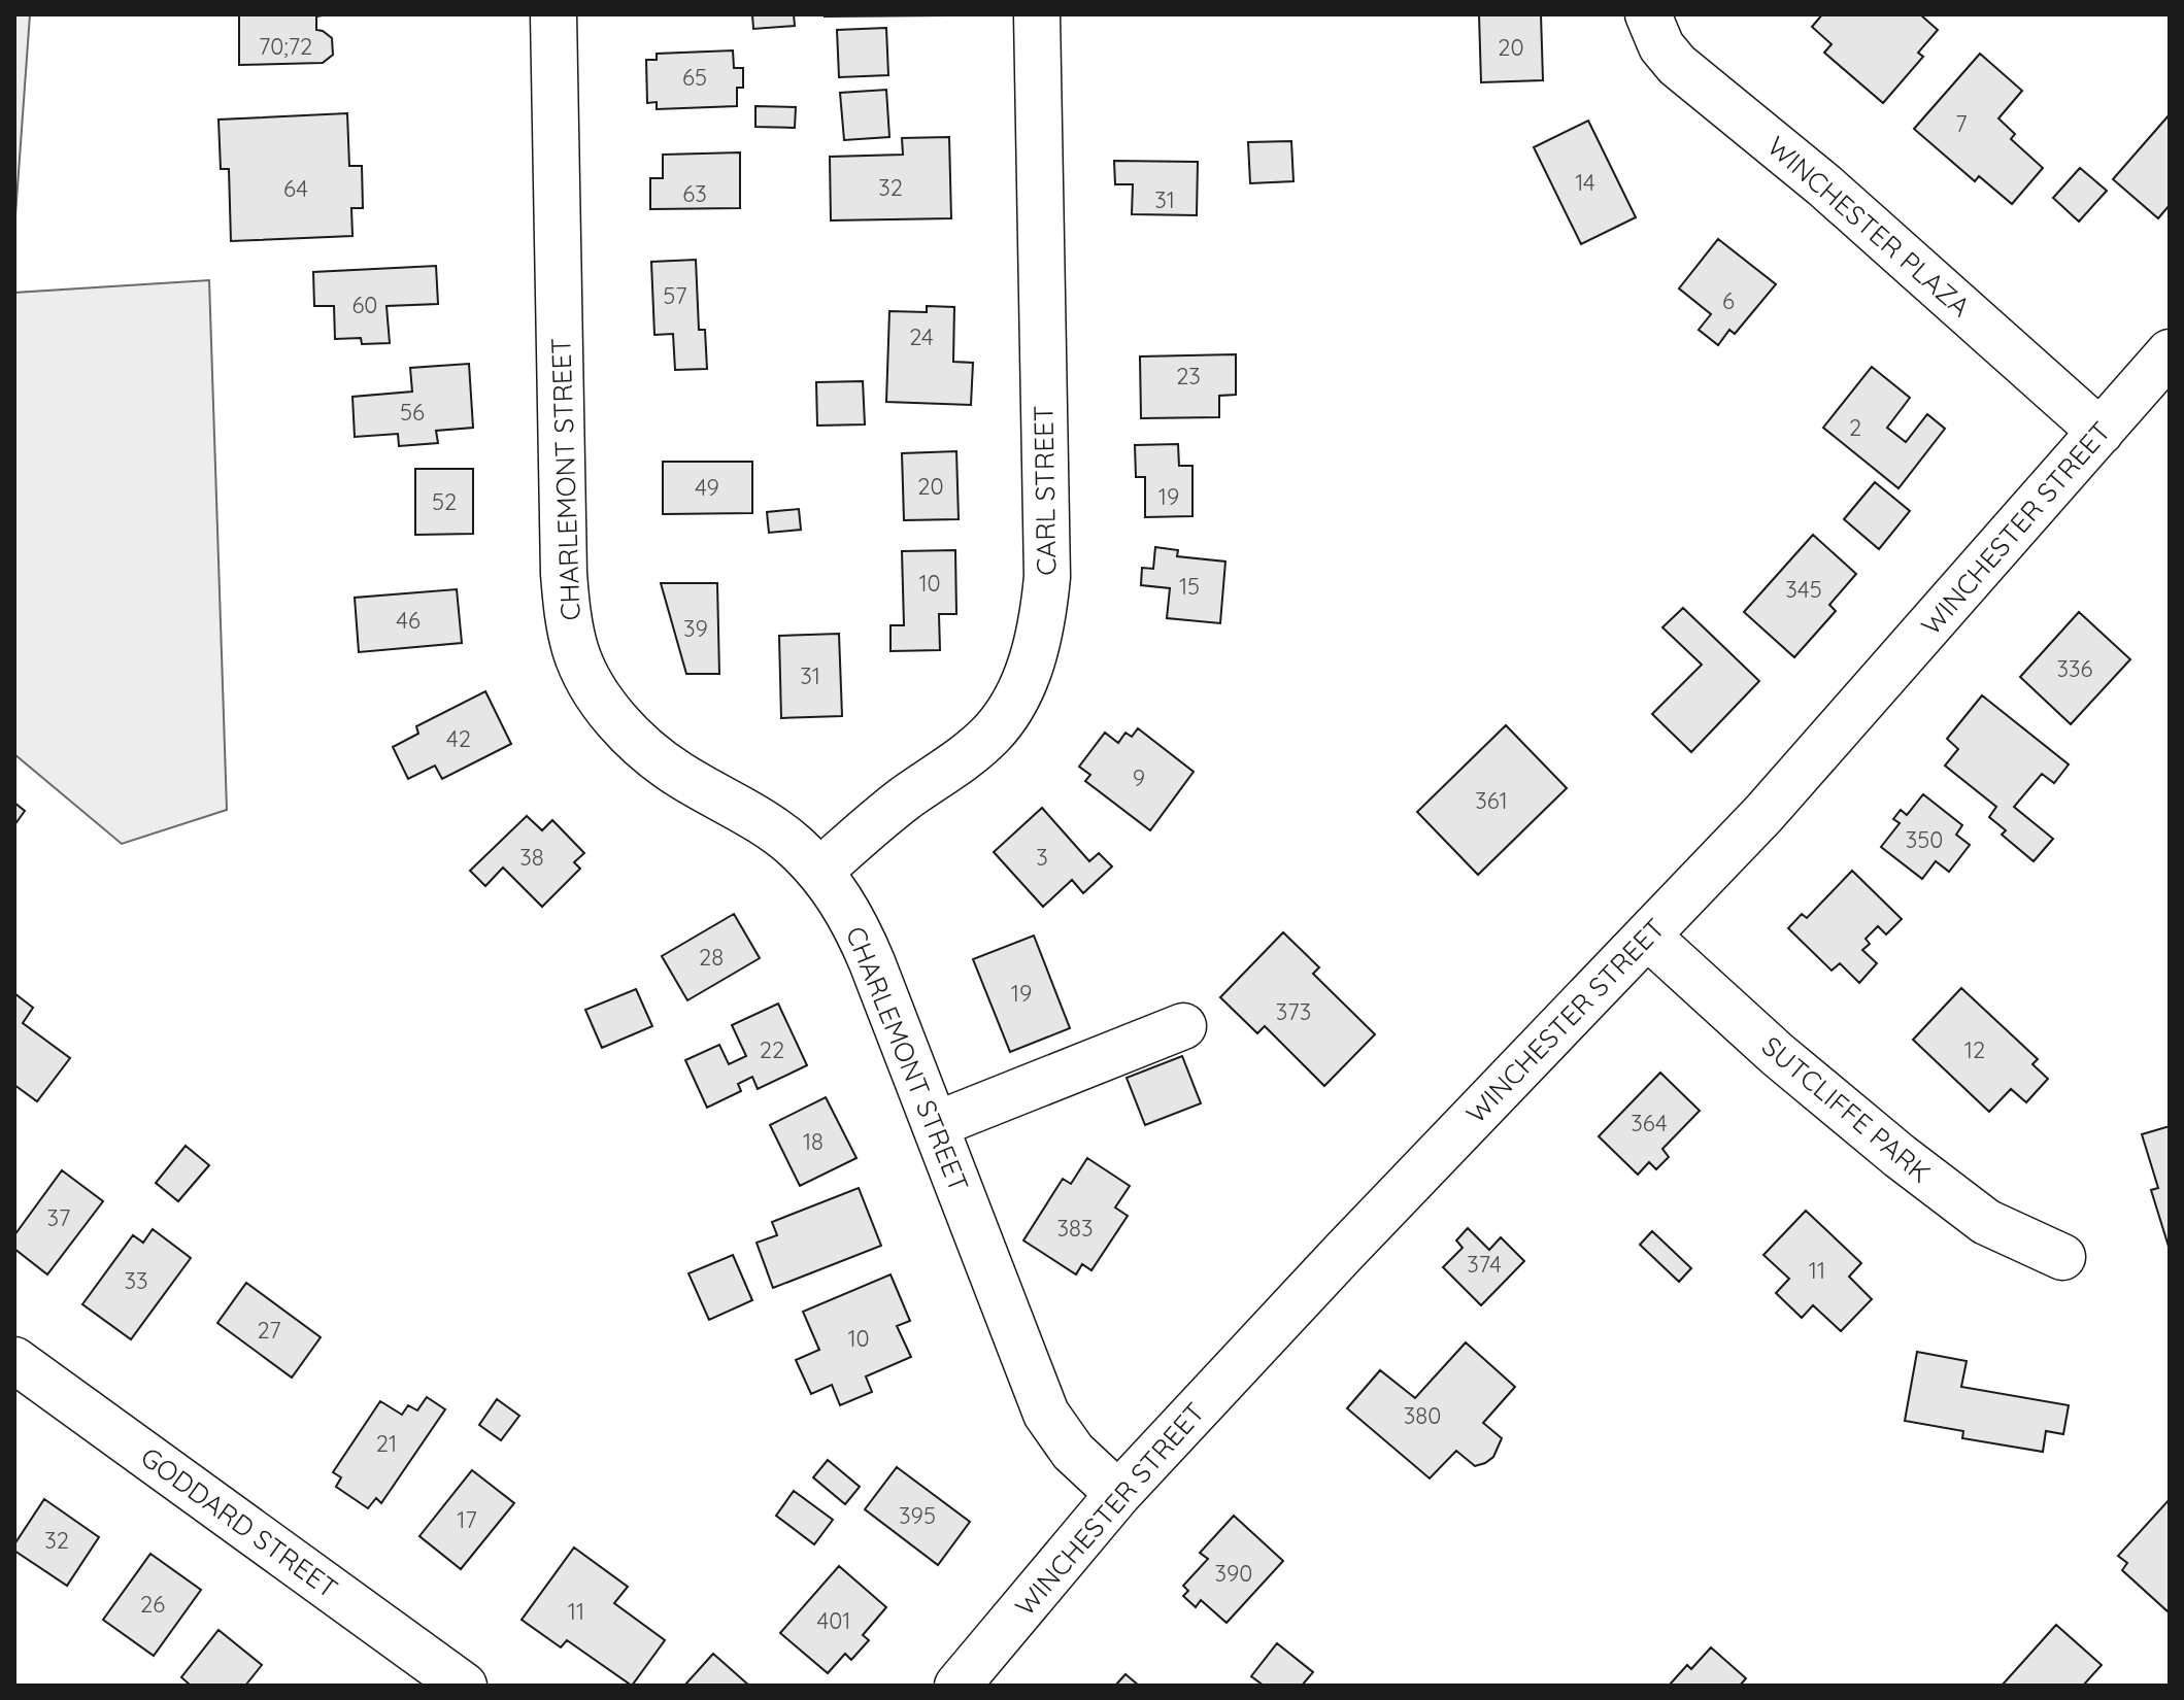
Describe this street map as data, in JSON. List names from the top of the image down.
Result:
{
  "streets": {
    "street": [
      "WINCHESTER PLAZA",
      "CHARLEMONT STREET",
      "CARL STREET",
      "WINCHESTER STREET",
      "SUTCLIFFE PARK",
      "GODDARD STREET"
    ]
  },
  "crossings": [
    ["WINCHESTER PLAZA", "WINCHESTER STREET"],
    ["CHARLEMONT STREET", "CARL STREET"],
    ["CHARLEMONT STREET", "WINCHESTER STREET"],
    ["WINCHESTER STREET", "SUTCLIFFE PARK"]
  ],
  "house_numbers": [
    "70;72",
    "20",
    "65",
    "7",
    "14",
    "32",
    "64",
    "63",
    "31",
    "57",
    "6",
    "60",
    "24",
    "23",
    "56",
    "2",
    "20",
    "49",
    "19",
    "52",
    "10",
    "15",
    "345",
    "46",
    "39",
    "336",
    "31",
    "42",
    "9",
    "361",
    "350",
    "38",
    "3",
    "28",
    "19",
    "373",
    "22",
    "12",
    "364",
    "18",
    "37",
    "383",
    "374",
    "11",
    "33",
    "27",
    "10",
    "380",
    "21",
    "395",
    "17",
    "32",
    "390",
    "26",
    "11",
    "401"
  ]
}
